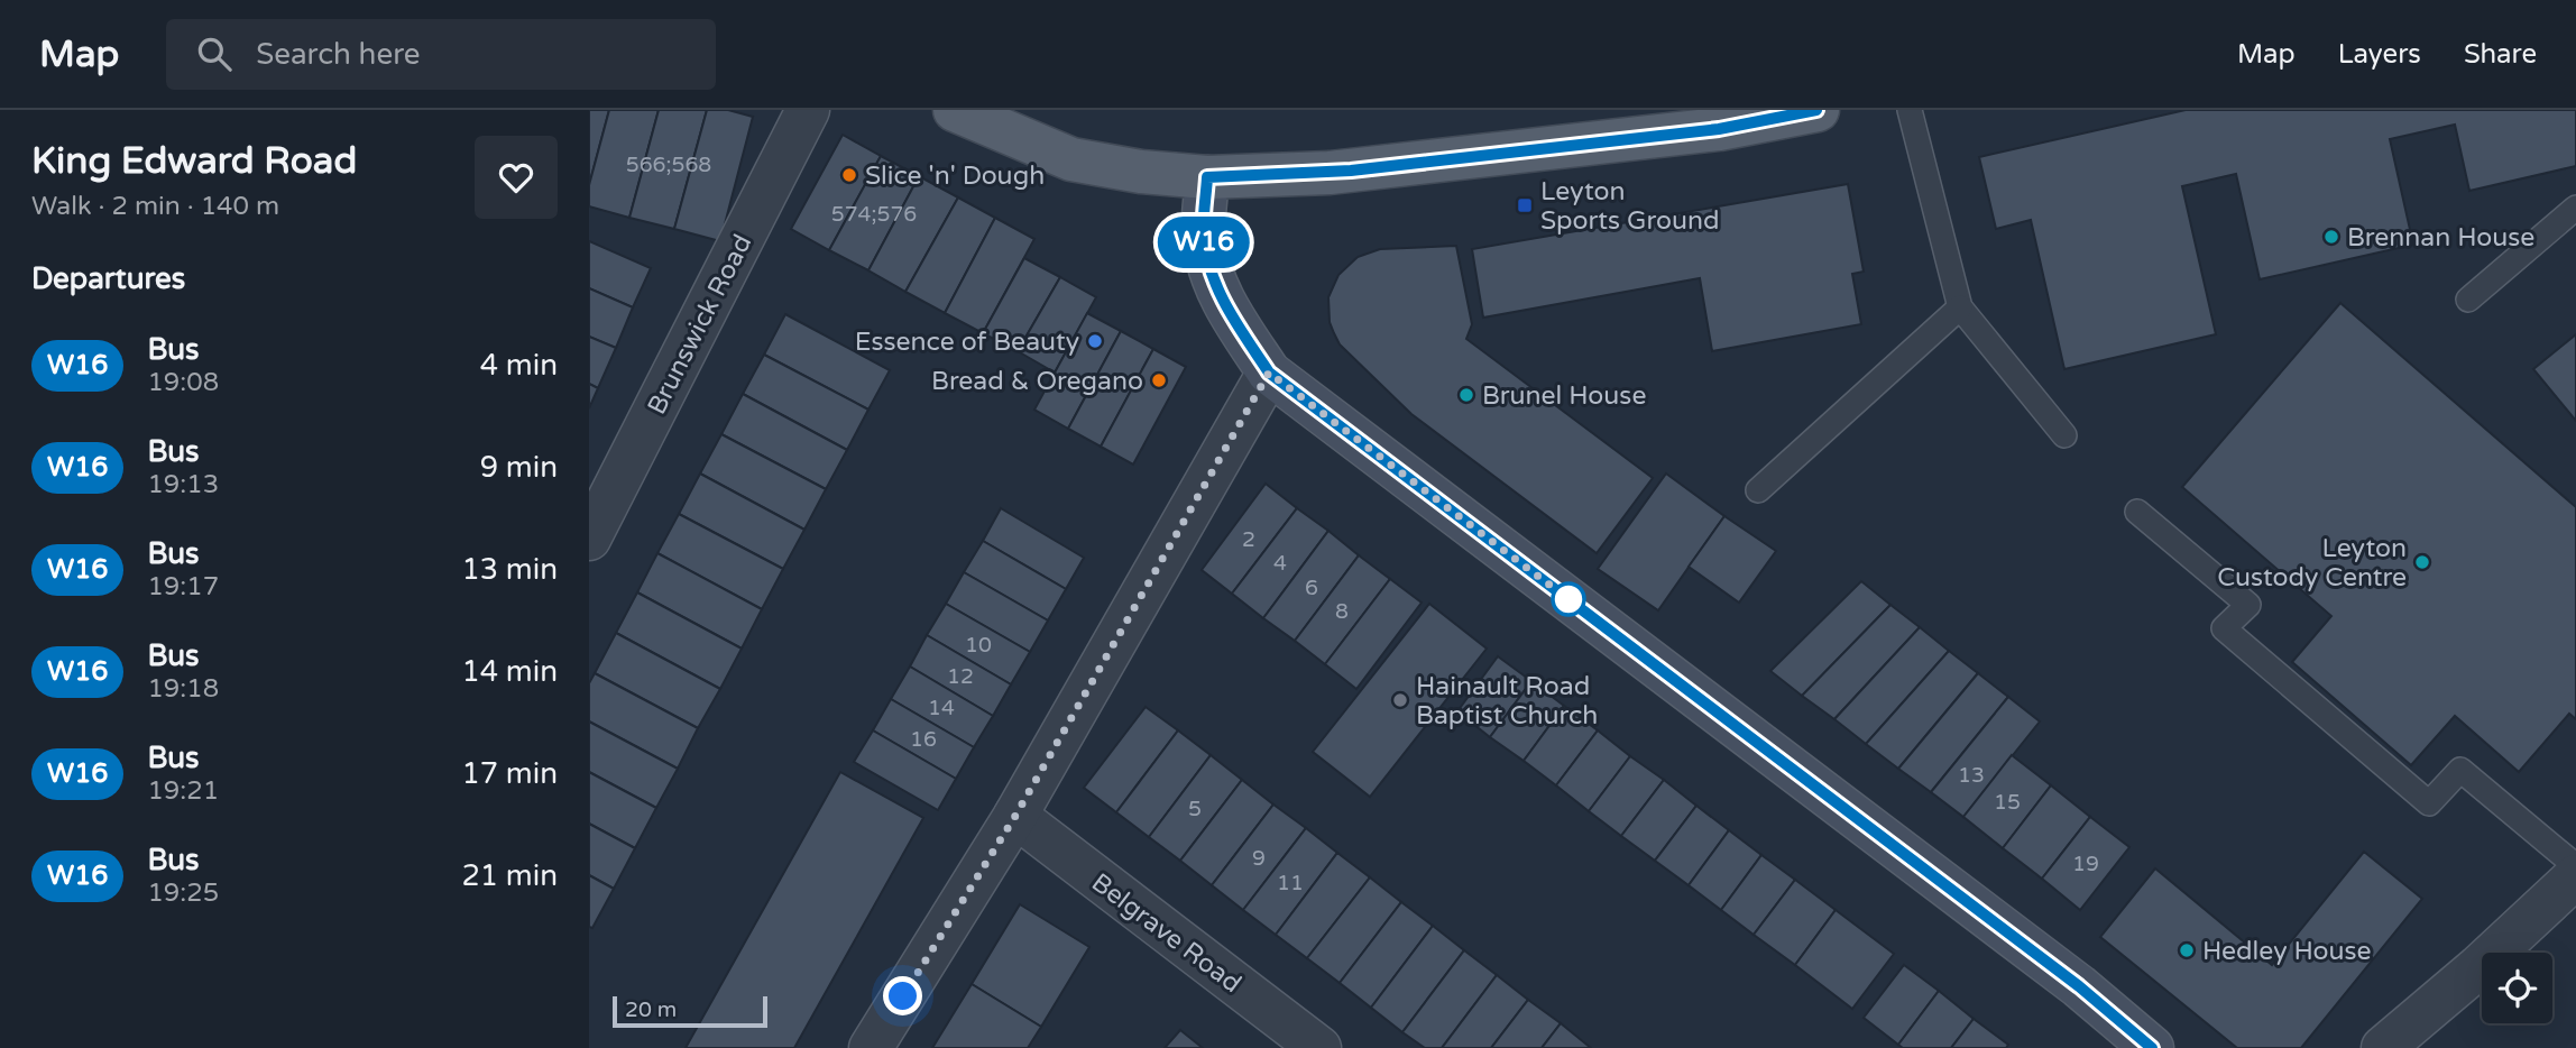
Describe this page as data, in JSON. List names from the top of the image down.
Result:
{
  "streets": {
    "street": ["Brunswick Road", "Belgrave Road"]
  },
  "places": {
    "other": [
      "Slice 'n' Dough",
      "Brennan House",
      "Essence of Beauty",
      "Bread & Oregano",
      "Brunel House",
      "Leyton Custody Centre",
      "Hainault Road Baptist Church",
      "Hedley House"
    ],
    "transit": ["Leyton Sports Ground"]
  },
  "lines": ["bus line W16"],
  "house_numbers": [
    "566;568",
    "574;576",
    "2",
    "4",
    "6",
    "8",
    "10",
    "12",
    "14",
    "16",
    "13",
    "15",
    "5",
    "9",
    "19",
    "11"
  ],
  "scale_bar": "20 m",
  "page": {
    "header": "Map",
    "search": "Search here",
    "nav": ["Map", "Layers", "Share"],
    "heading": [
      ["King Edward Road", "Walk · 2 min · 140 m"],
      "Departures"
    ],
    "on_map": "W16",
    "list": [
      {
        "mark": "W16",
        "name": "Bus",
        "note": "19:08",
        "value": "4 min"
      },
      {
        "mark": "W16",
        "name": "Bus",
        "note": "19:13",
        "value": "9 min"
      },
      {
        "mark": "W16",
        "name": "Bus",
        "note": "19:17",
        "value": "13 min"
      },
      {
        "mark": "W16",
        "name": "Bus",
        "note": "19:18",
        "value": "14 min"
      },
      {
        "mark": "W16",
        "name": "Bus",
        "note": "19:21",
        "value": "17 min"
      },
      {
        "mark": "W16",
        "name": "Bus",
        "note": "19:25",
        "value": "21 min"
      }
    ],
    "scale": "20 m"
  }
}
